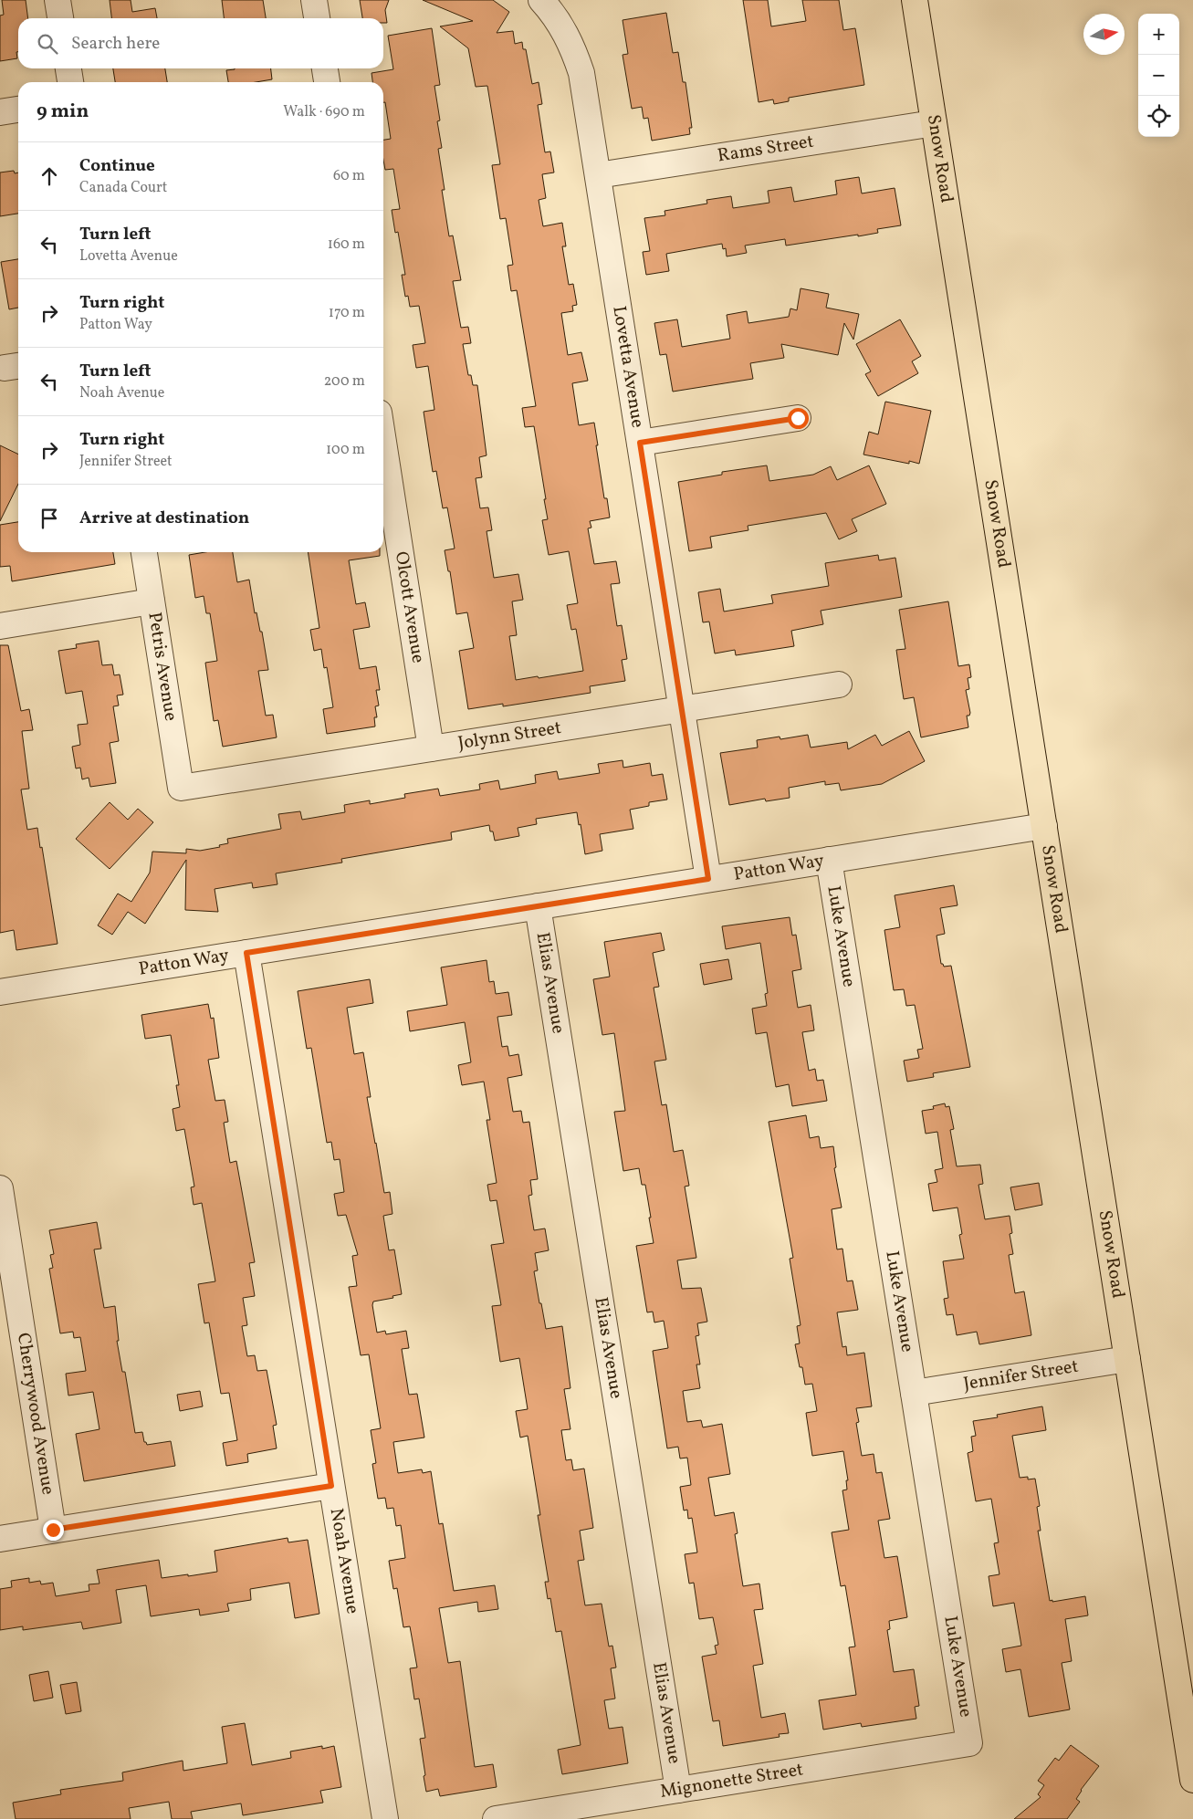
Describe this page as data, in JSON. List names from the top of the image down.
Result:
{
  "streets": {
    "main road": ["Snow Road"],
    "street": [
      "Rams Street",
      "Lovetta Avenue",
      "Olcott Avenue",
      "Petris Avenue",
      "Jolynn Street",
      "Patton Way",
      "Luke Avenue",
      "Elias Avenue",
      "Jennifer Street",
      "Cherrywood Avenue",
      "Noah Avenue",
      "Mignonette Street"
    ]
  },
  "crossings": [
    ["Rams Street", "Snow Road"],
    ["Rams Street", "Lovetta Avenue"],
    ["Snow Road", "Patton Way"],
    ["Snow Road", "Jennifer Street"],
    ["Lovetta Avenue", "Jolynn Street"],
    ["Lovetta Avenue", "Patton Way"],
    ["Olcott Avenue", "Jolynn Street"],
    ["Petris Avenue", "Jolynn Street"],
    ["Patton Way", "Luke Avenue"],
    ["Patton Way", "Elias Avenue"],
    ["Patton Way", "Noah Avenue"],
    ["Luke Avenue", "Jennifer Street"],
    ["Luke Avenue", "Mignonette Street"],
    ["Elias Avenue", "Mignonette Street"]
  ],
  "north": "right",
  "page": {
    "map_buttons": ["+", "−"],
    "search": "Search here",
    "heading": ["9 min", "Walk · 690 m"],
    "list": [
      ["Continue", "Canada Court", "60 m"],
      ["Turn left", "Lovetta Avenue", "160 m"],
      ["Turn right", "Patton Way", "170 m"],
      ["Turn left", "Noah Avenue", "200 m"],
      ["Turn right", "Jennifer Street", "100 m"],
      "Arrive at destination"
    ]
  }
}
